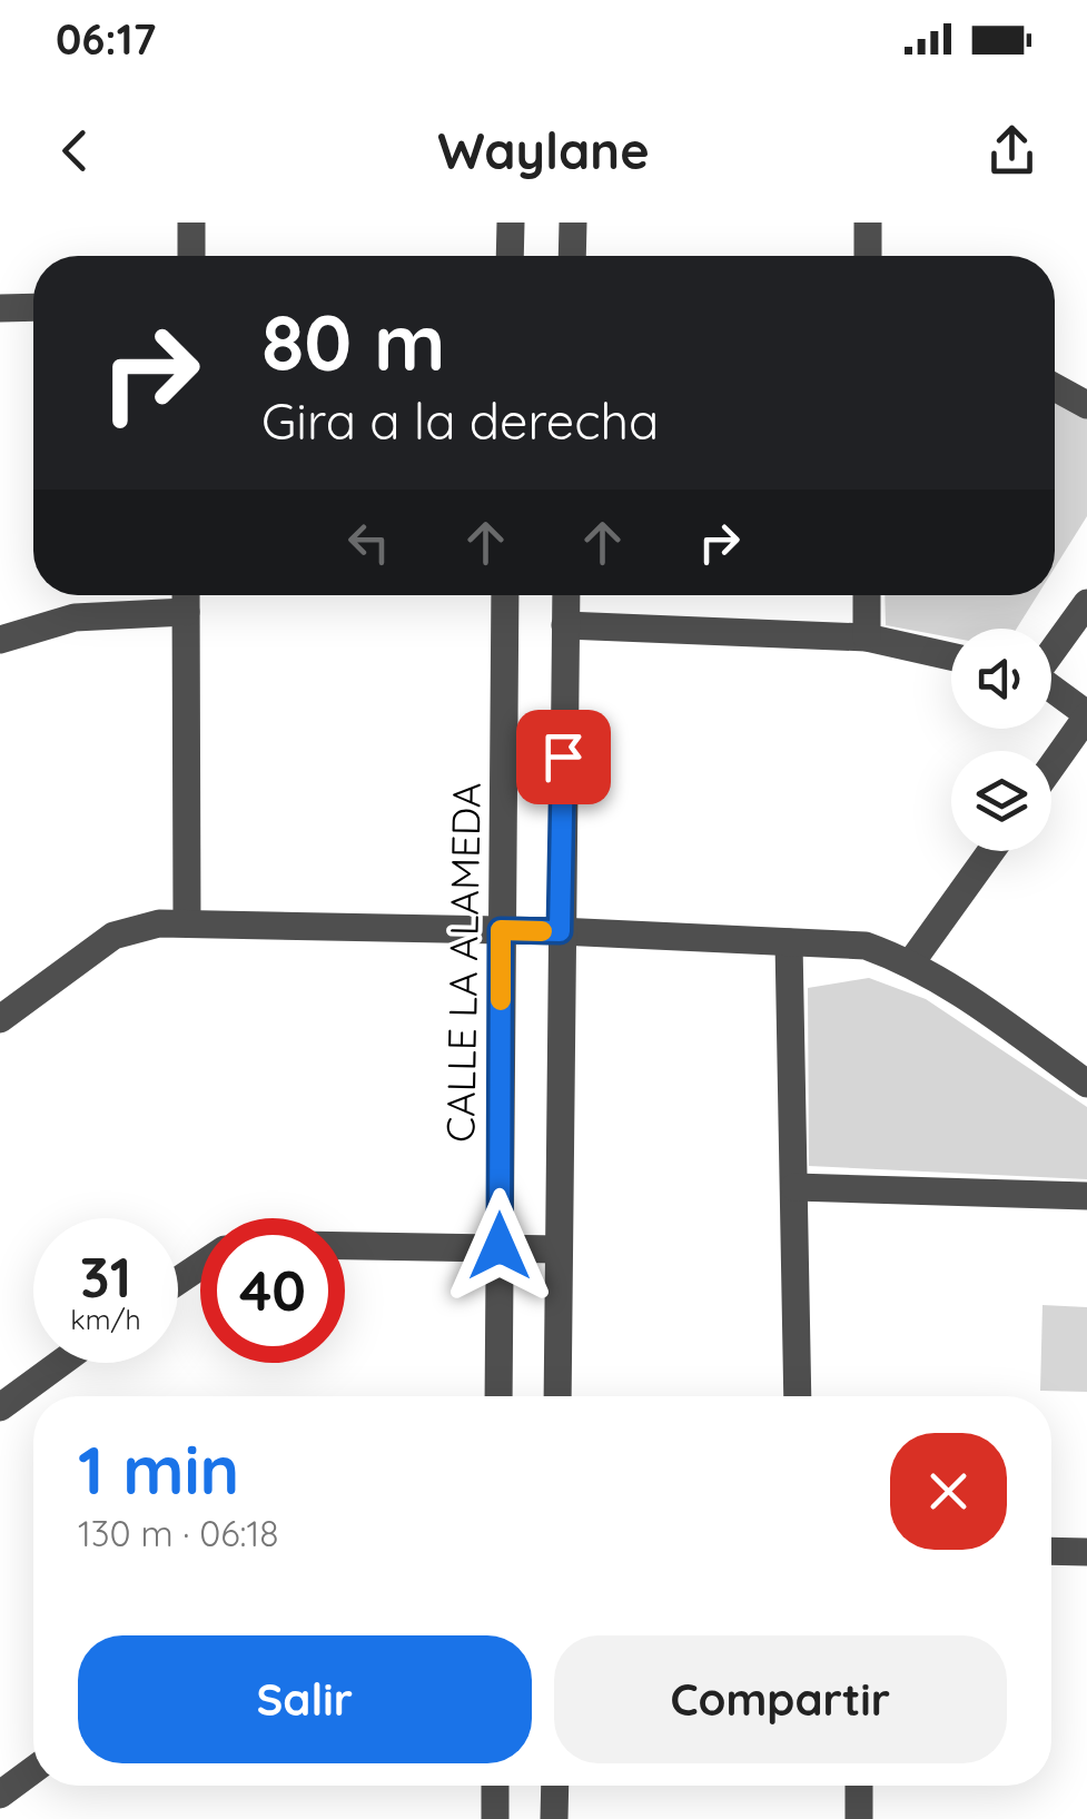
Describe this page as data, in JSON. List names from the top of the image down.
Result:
{
  "streets": {
    "street": ["CALLE LA ALAMEDA"]
  },
  "page": {
    "status": "06:17",
    "header": "Waylane",
    "turn": ["80 m", "Gira a la derecha"],
    "speed": "31 km/h",
    "limit": "40",
    "heading": ["1 min", "130 m · 06:18"],
    "buttons": ["Salir", "Compartir"]
  }
}
